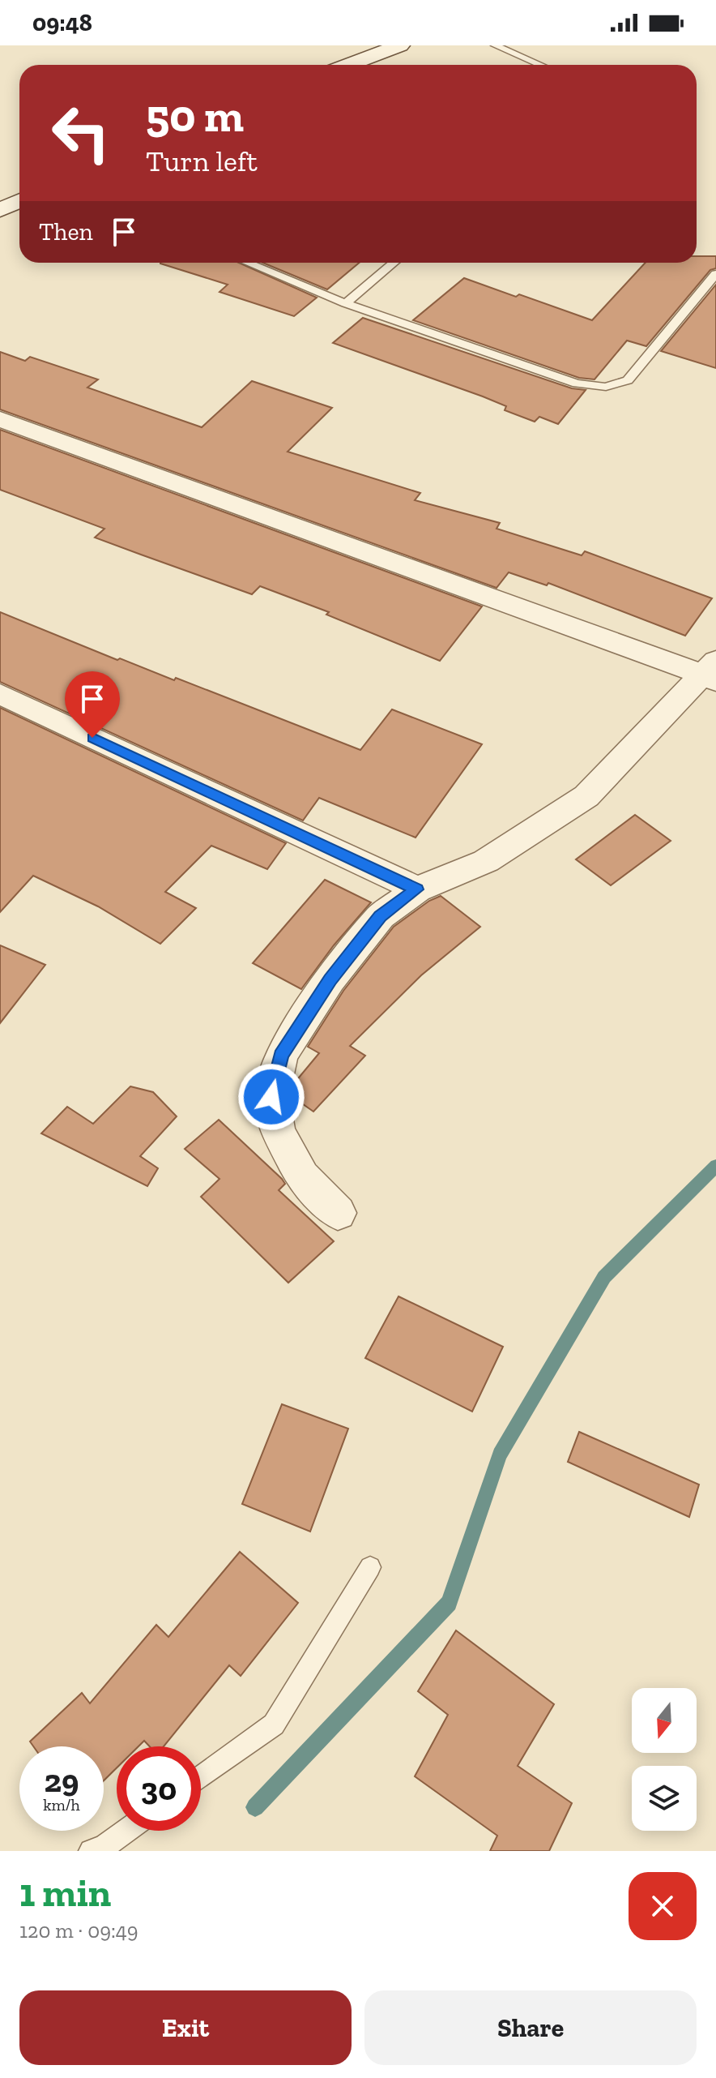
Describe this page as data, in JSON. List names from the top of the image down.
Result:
{
  "north": "bottom",
  "page": {
    "status": "09:48",
    "turn": ["50 m", "Turn left"],
    "then": "Then",
    "speed": "29 km/h",
    "limit": "30",
    "heading": ["1 min", "120 m · 09:49"],
    "buttons": ["Exit", "Share"]
  }
}
